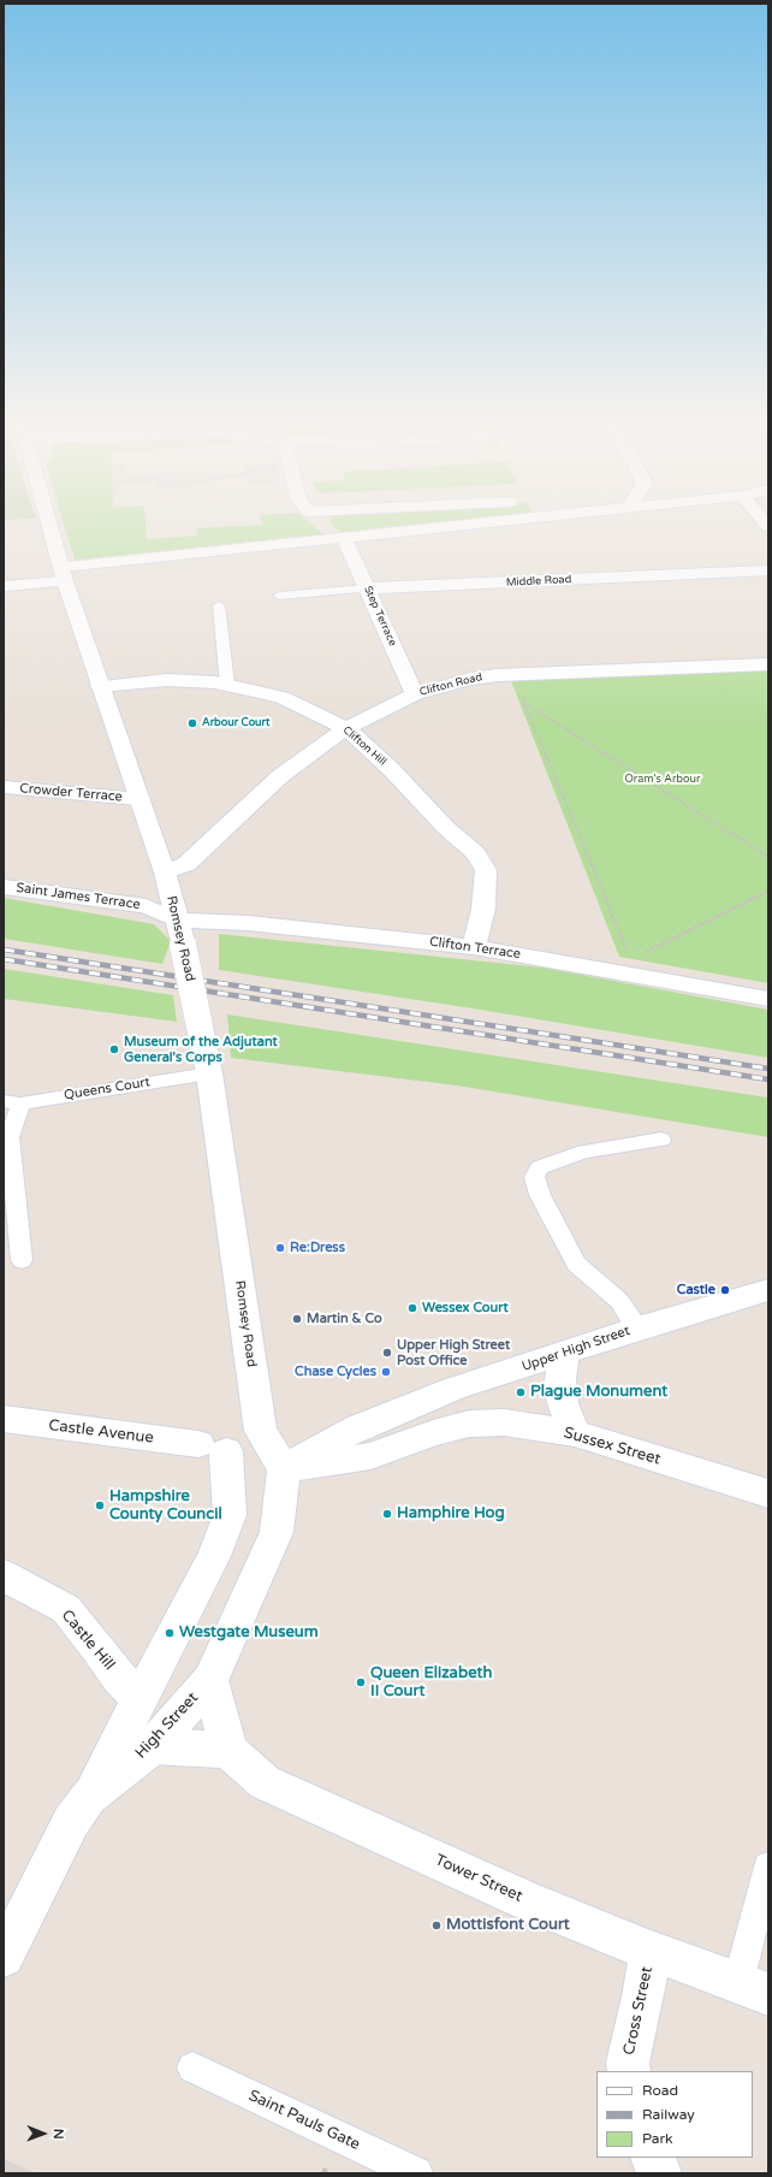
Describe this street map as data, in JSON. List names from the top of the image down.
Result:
{
  "streets": {
    "street": [
      "Middle Road",
      "Step Terrace",
      "Clifton Road",
      "Clifton Hill",
      "Crowder Terrace",
      "Saint James Terrace",
      "Romsey Road",
      "Clifton Terrace",
      "Upper High Street",
      "Castle Avenue",
      "Sussex Street",
      "Castle Hill",
      "High Street",
      "Tower Street",
      "Cross Street"
    ],
    "lane": ["Queens Court", "Saint Pauls Gate"]
  },
  "crossings": [
    ["Middle Road", "Step Terrace"],
    ["Step Terrace", "Clifton Road"],
    ["Clifton Road", "Clifton Hill"],
    ["Clifton Road", "Romsey Road"],
    ["Clifton Hill", "Romsey Road"],
    ["Clifton Hill", "Clifton Terrace"],
    ["Crowder Terrace", "Romsey Road"],
    ["Saint James Terrace", "Romsey Road"],
    ["Saint James Terrace", "Clifton Terrace"],
    ["Romsey Road", "Clifton Terrace"],
    ["Romsey Road", "Queens Court"],
    ["Romsey Road", "Upper High Street"],
    ["Romsey Road", "Sussex Street"],
    ["Romsey Road", "High Street"],
    ["Upper High Street", "Sussex Street"],
    ["Upper High Street", "High Street"],
    ["Castle Avenue", "Castle Hill"],
    ["Sussex Street", "High Street"],
    ["Tower Street", "Cross Street"]
  ],
  "parks": ["Oram's Arbour"],
  "places": [
    "Arbour Court",
    "Museum of the Adjutant General's Corps",
    "Re:Dress",
    "Castle",
    "Wessex Court",
    "Martin & Co",
    "Upper High Street Post Office",
    "Chase Cycles",
    "Plague Monument",
    "Hampshire County Council",
    "Hamphire Hog",
    "Westgate Museum",
    "Queen Elizabeth II Court",
    "Mottisfont Court"
  ],
  "legend": ["Road", "Railway", "Park"],
  "north": "right"
}
